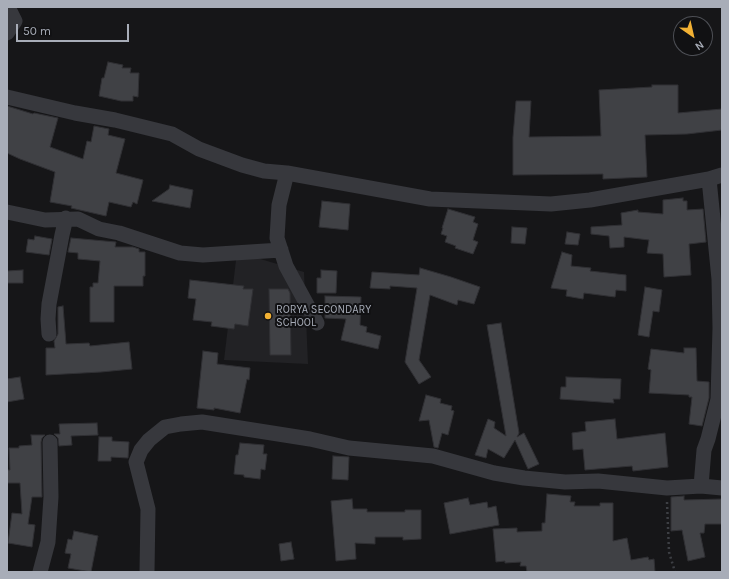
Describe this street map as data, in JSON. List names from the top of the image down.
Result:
{
  "places": ["RORYA SECONDARY SCHOOL"],
  "scale_bar": "50 m",
  "north": "bottom right"
}
